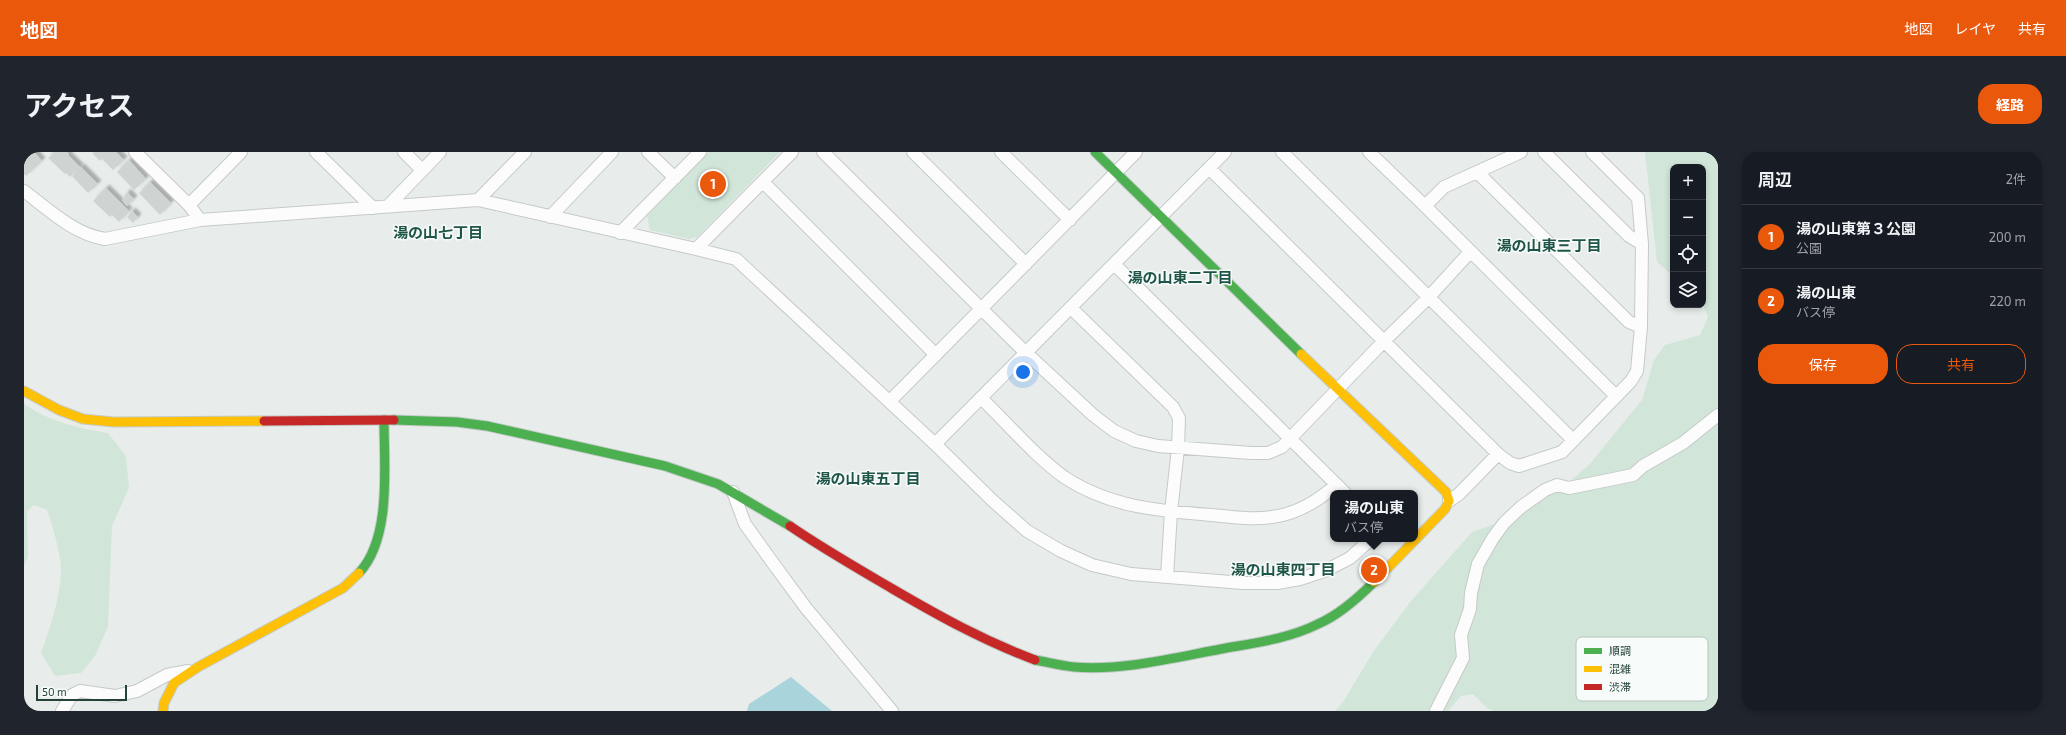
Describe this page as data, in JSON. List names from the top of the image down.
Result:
{
  "districts": [
    "湯の山七丁目",
    "湯の山東三丁目",
    "湯の山東二丁目",
    "湯の山東五丁目",
    "湯の山東四丁目"
  ],
  "legend": ["順調", "混雑", "渋滞"],
  "scale_bar": "50 m",
  "page": {
    "header": "地図",
    "nav": ["地図", "レイヤ", "共有"],
    "title": "アクセス",
    "buttons": [
      "経路",
      ["保存", "共有"]
    ],
    "heading": ["周辺", "2件"],
    "map_buttons": ["+", "−"],
    "pins": ["1", "2"],
    "list": [
      {
        "mark": "1",
        "name": "湯の山東第３公園",
        "note": "公園",
        "value": "200 m"
      },
      {
        "mark": "2",
        "name": "湯の山東",
        "note": "バス停",
        "value": "220 m"
      }
    ],
    "popup": ["湯の山東", "バス停"],
    "scale": "50 m"
  }
}
